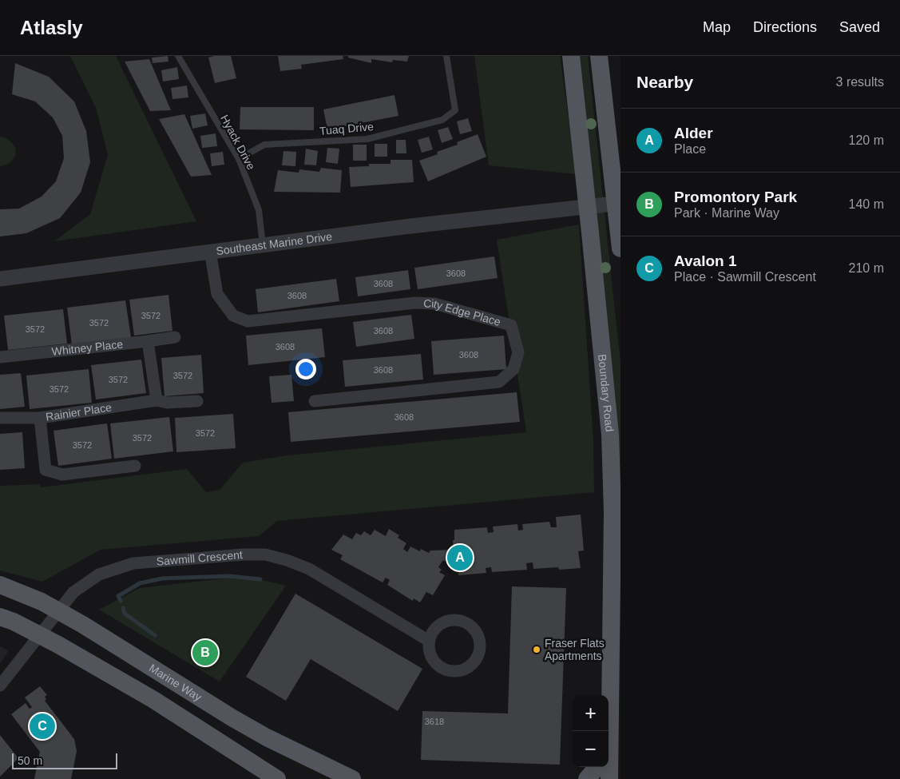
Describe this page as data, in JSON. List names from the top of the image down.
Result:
{
  "streets": {
    "main road": ["Boundary Road", "Marine Way"],
    "street": [
      "Southeast Marine Drive",
      "City Edge Place",
      "Whitney Place",
      "Rainier Place",
      "Sawmill Crescent"
    ],
    "lane": ["Tuaq Drive", "Hyack Drive"]
  },
  "crossings": [
    ["Tuaq Drive", "Hyack Drive"],
    ["Hyack Drive", "Southeast Marine Drive"],
    ["Southeast Marine Drive", "City Edge Place"],
    ["Sawmill Crescent", "Marine Way"]
  ],
  "places": ["Fraser Flats Apartments"],
  "house_numbers": [
    "3608",
    "3608",
    "3608",
    "3572",
    "3572",
    "3572",
    "3608",
    "3608",
    "3608",
    "3608",
    "3572",
    "3572",
    "3572",
    "3608",
    "3572",
    "3572",
    "3572",
    "3618"
  ],
  "scale_bar": "50 m",
  "page": {
    "header": "Atlasly",
    "nav": ["Map", "Directions", "Saved"],
    "heading": ["Nearby", "3 results"],
    "list": [
      {
        "mark": "A",
        "name": "Alder",
        "note": "Place",
        "value": "120 m"
      },
      {
        "mark": "B",
        "name": "Promontory Park",
        "note": "Park · Marine Way",
        "value": "140 m"
      },
      {
        "mark": "C",
        "name": "Avalon 1",
        "note": "Place · Sawmill Crescent",
        "value": "210 m"
      }
    ],
    "pins": ["A", "B", "C"],
    "map_buttons": ["+", "−"],
    "scale": "50 m"
  }
}
